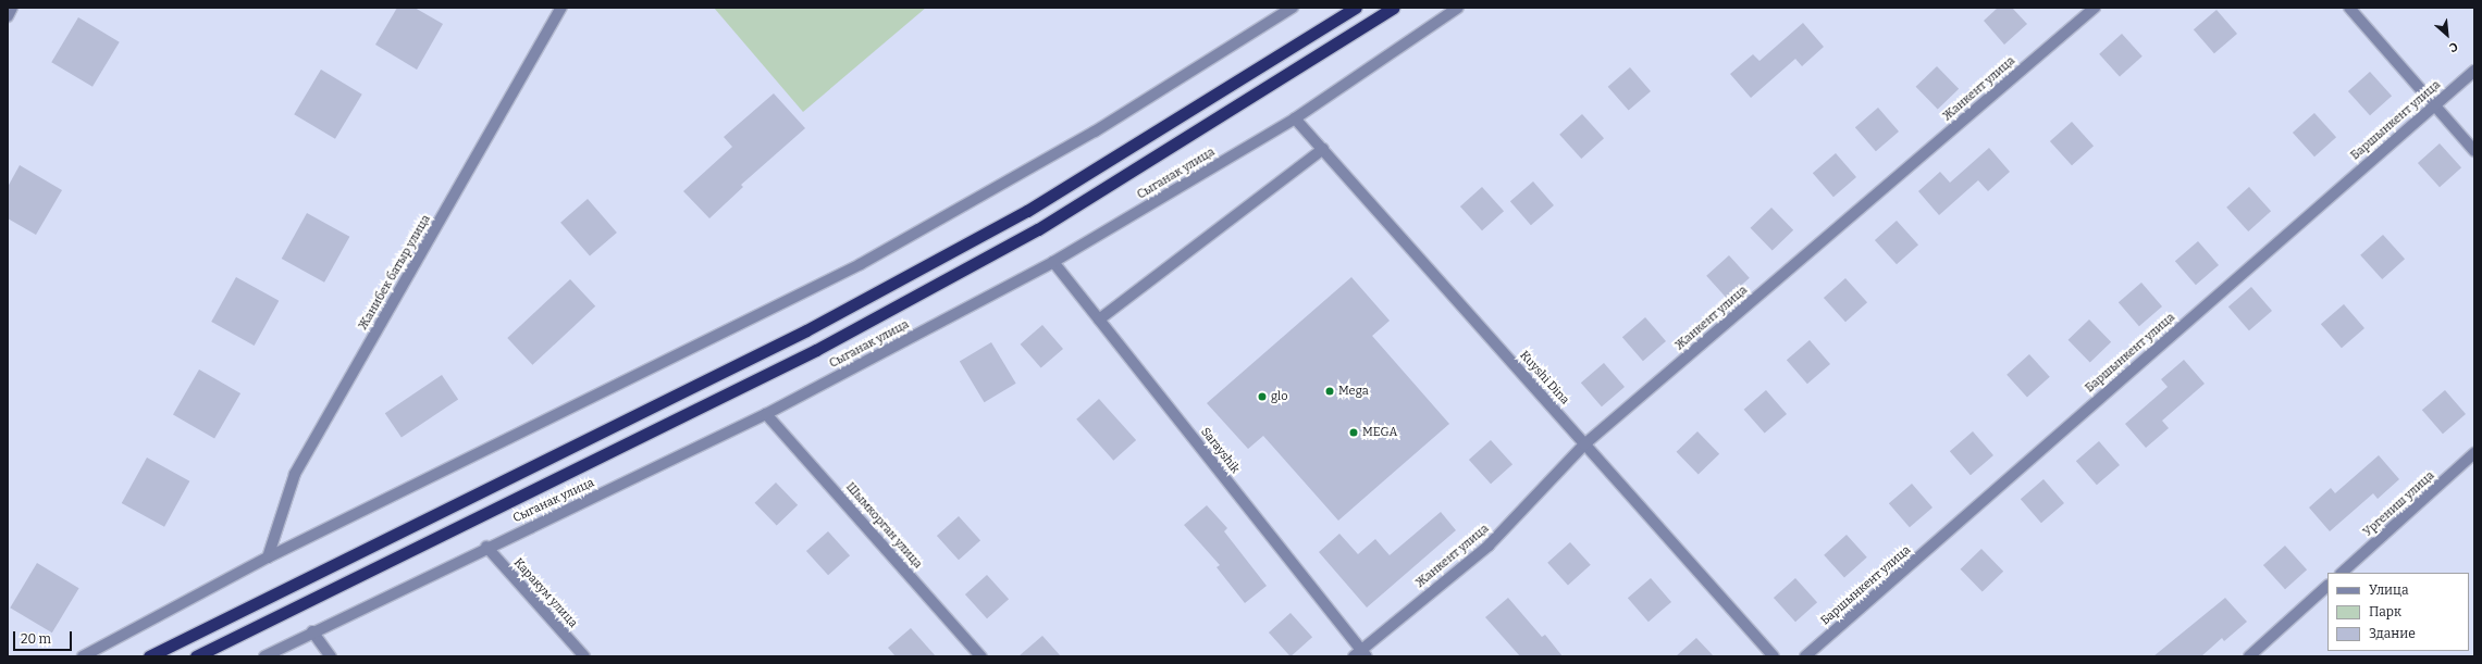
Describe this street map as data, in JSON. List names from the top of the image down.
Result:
{
  "streets": {
    "street": [
      "Жанкент улица",
      "Баршынкент улица",
      "Сыганак улица",
      "Жанибек батыр улица",
      "Kuyshi Dina",
      "Sarayshik",
      "Ургениш улица",
      "Шымкорган улица",
      "Каракум улица"
    ]
  },
  "crossings": [
    ["Жанкент улица", "Kuyshi Dina"],
    ["Жанкент улица", "Sarayshik"],
    ["Сыганак улица", "Kuyshi Dina"],
    ["Сыганак улица", "Sarayshik"],
    ["Сыганак улица", "Шымкорган улица"],
    ["Сыганак улица", "Каракум улица"]
  ],
  "places": ["Mega", "glo", "MEGA"],
  "legend": ["Улица", "Парк", "Здание"],
  "scale_bar": "20 m",
  "north": "bottom right"
}
